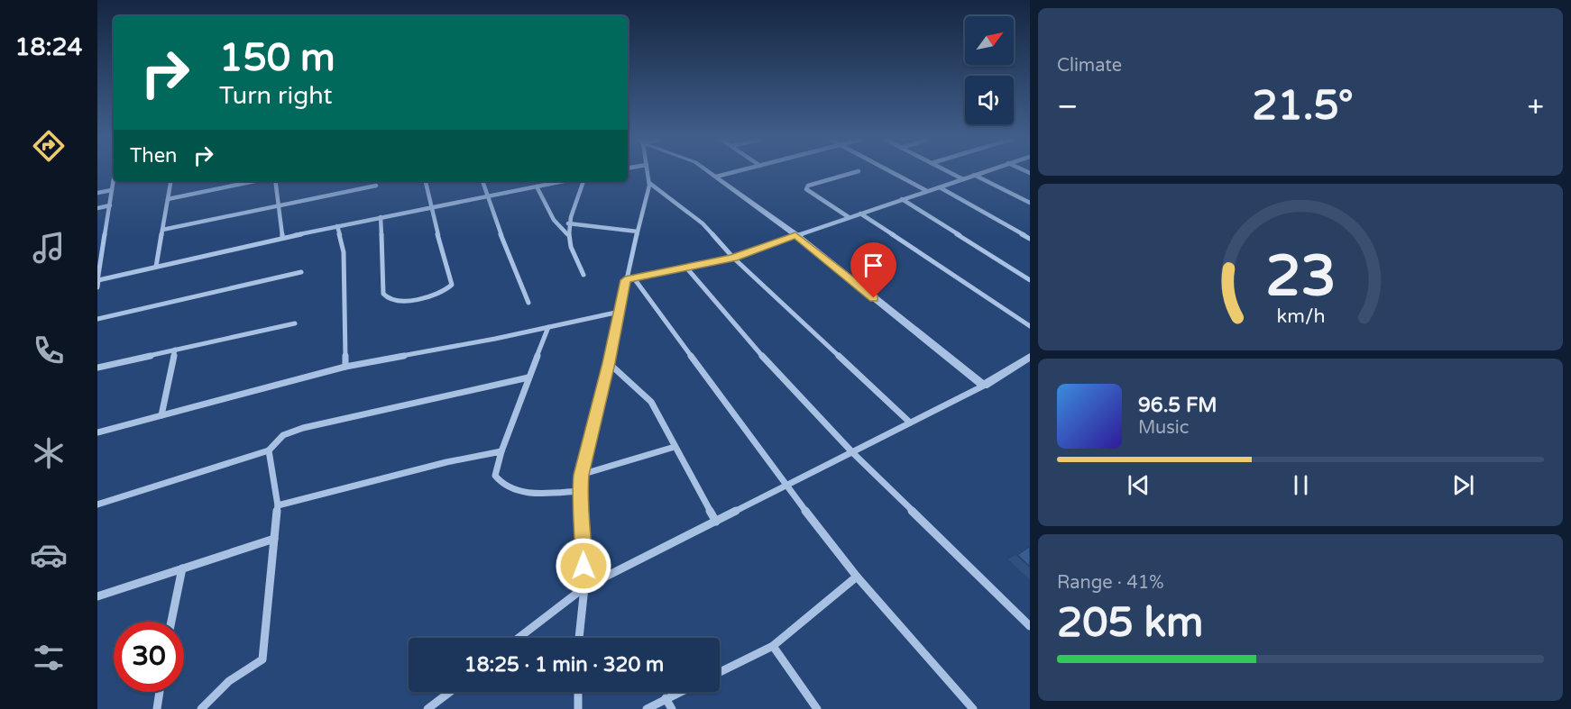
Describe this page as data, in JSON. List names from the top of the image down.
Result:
{
  "north": "top right",
  "page": {
    "tabs": "18:24",
    "tile": [
      "Climate",
      ["Range · 41%", "205 km"]
    ],
    "turn": ["150 m", "Turn right"],
    "heat": ["−", "21.5°", "+"],
    "then": "Then",
    "song": ["96.5 FM", "Music"],
    "limit": "30",
    "trip": "18:25 · 1 min · 320 m",
    "gauge": ["23", "km/h"]
  }
}
